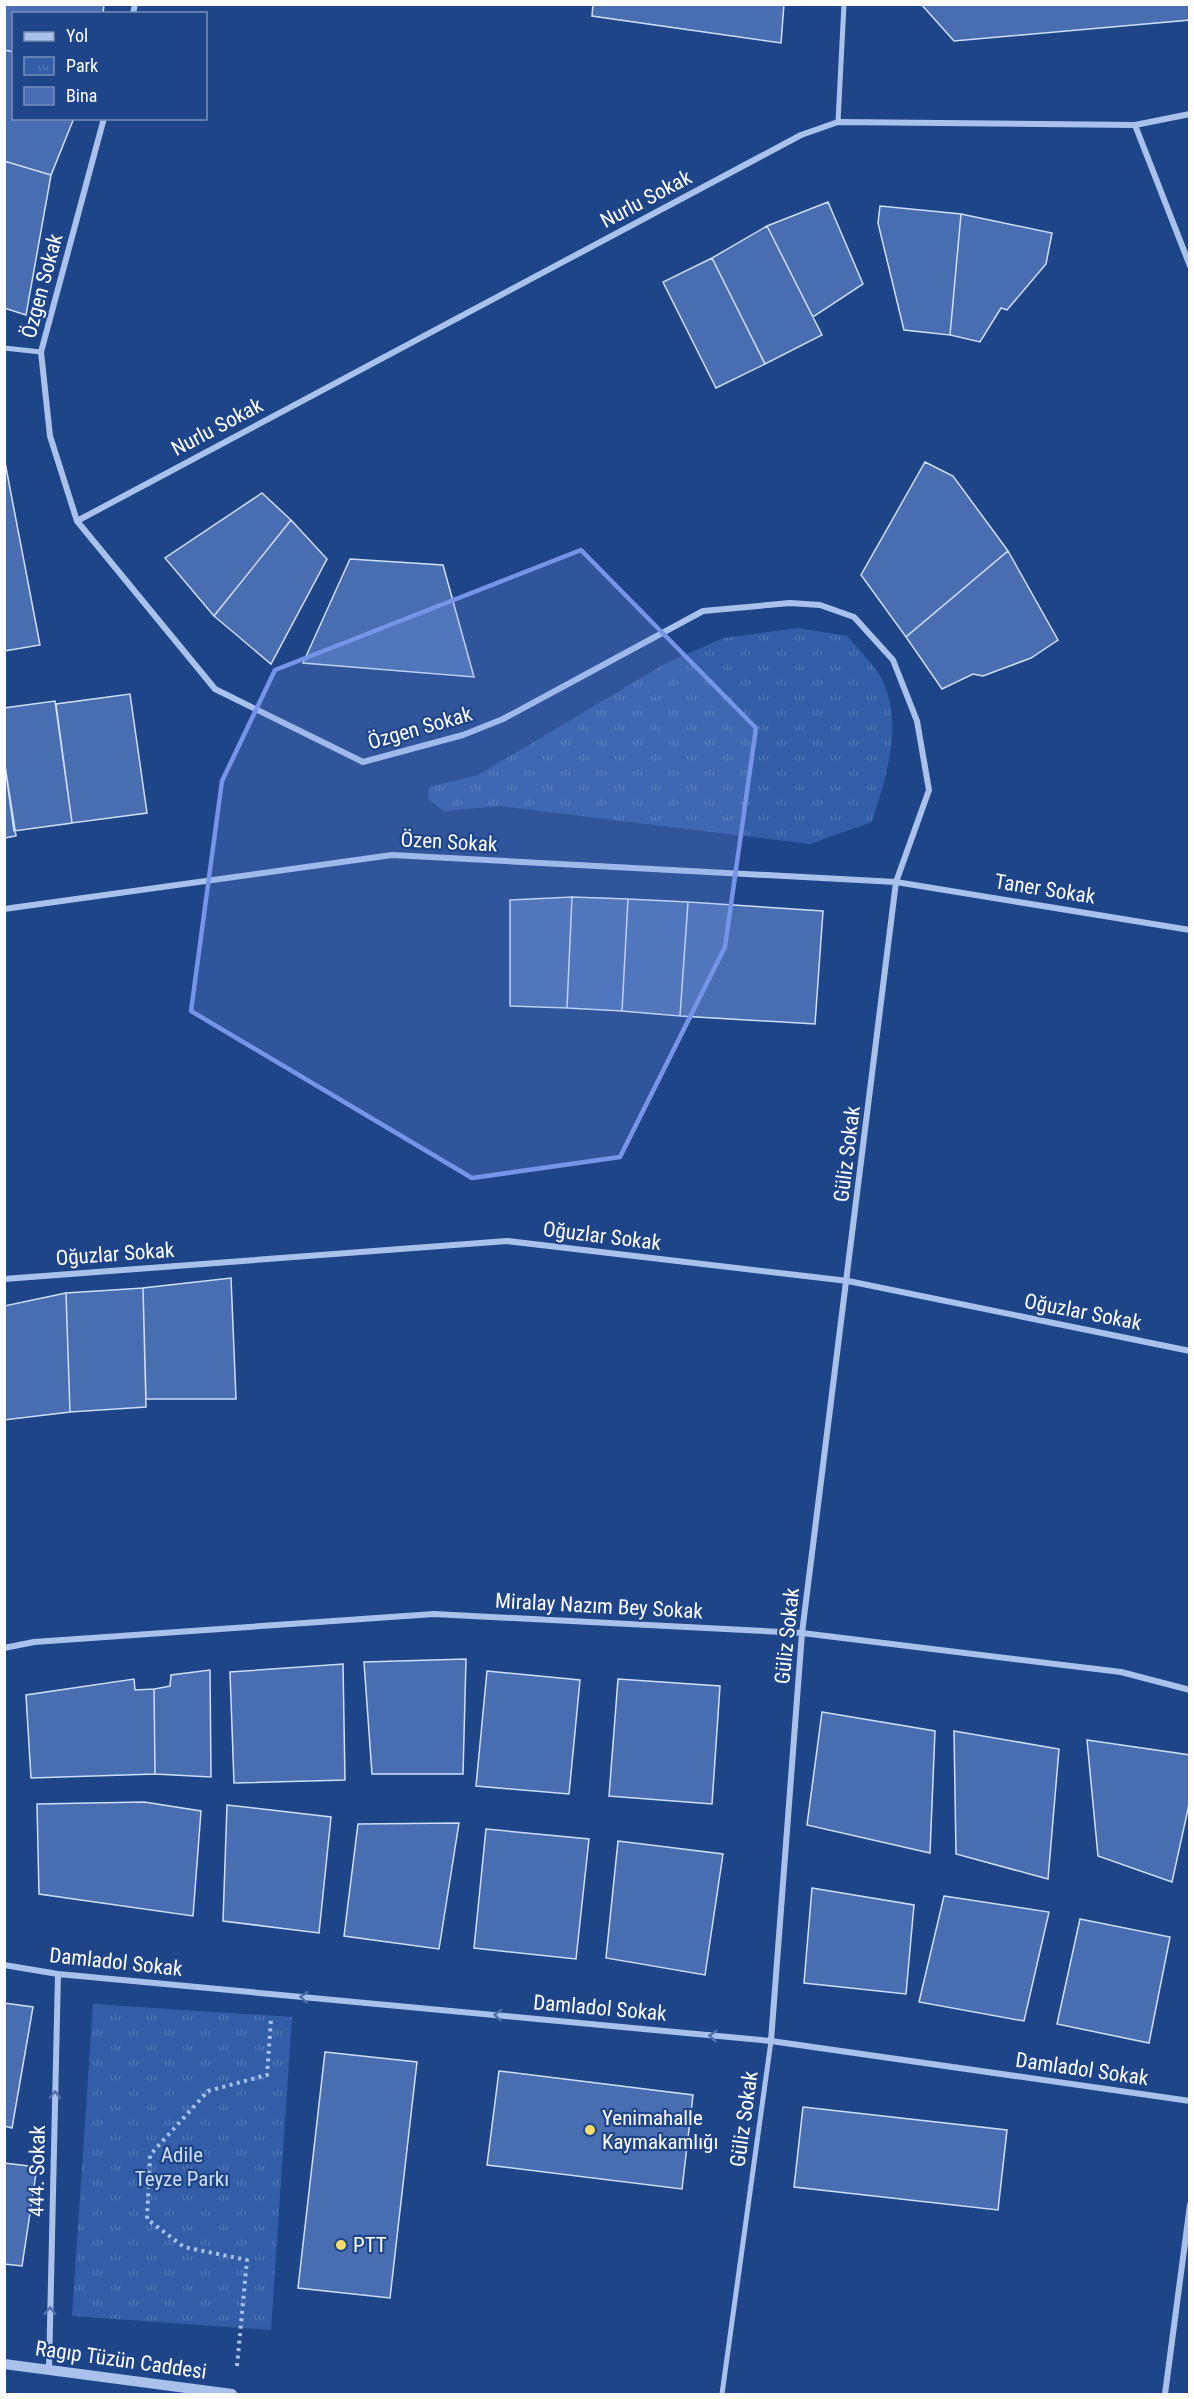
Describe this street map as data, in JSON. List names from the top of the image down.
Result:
{
  "streets": {
    "street": [
      "Nurlu Sokak",
      "Özgen Sokak",
      "Özen Sokak",
      "Taner Sokak",
      "Güliz Sokak",
      "Oğuzlar Sokak",
      "Miralay Nazım Bey Sokak",
      "Damladol Sokak",
      "444. Sokak",
      "Ragıp Tüzün Caddesi"
    ]
  },
  "crossings": [
    ["Nurlu Sokak", "Özgen Sokak"],
    ["Özgen Sokak", "Özen Sokak"],
    ["Özgen Sokak", "Taner Sokak"],
    ["Özgen Sokak", "Güliz Sokak"],
    ["Özen Sokak", "Taner Sokak"],
    ["Özen Sokak", "Güliz Sokak"],
    ["Taner Sokak", "Güliz Sokak"],
    ["Güliz Sokak", "Oğuzlar Sokak"],
    ["Güliz Sokak", "Miralay Nazım Bey Sokak"],
    ["Güliz Sokak", "Damladol Sokak"],
    ["Damladol Sokak", "444. Sokak"],
    ["444. Sokak", "Ragıp Tüzün Caddesi"]
  ],
  "one_way": ["Damladol Sokak", "444. Sokak"],
  "parks": ["Adile Teyze Parkı"],
  "places": ["Yenimahalle Kaymakamlığı", "PTT"],
  "legend": ["Yol", "Park", "Bina"]
}
